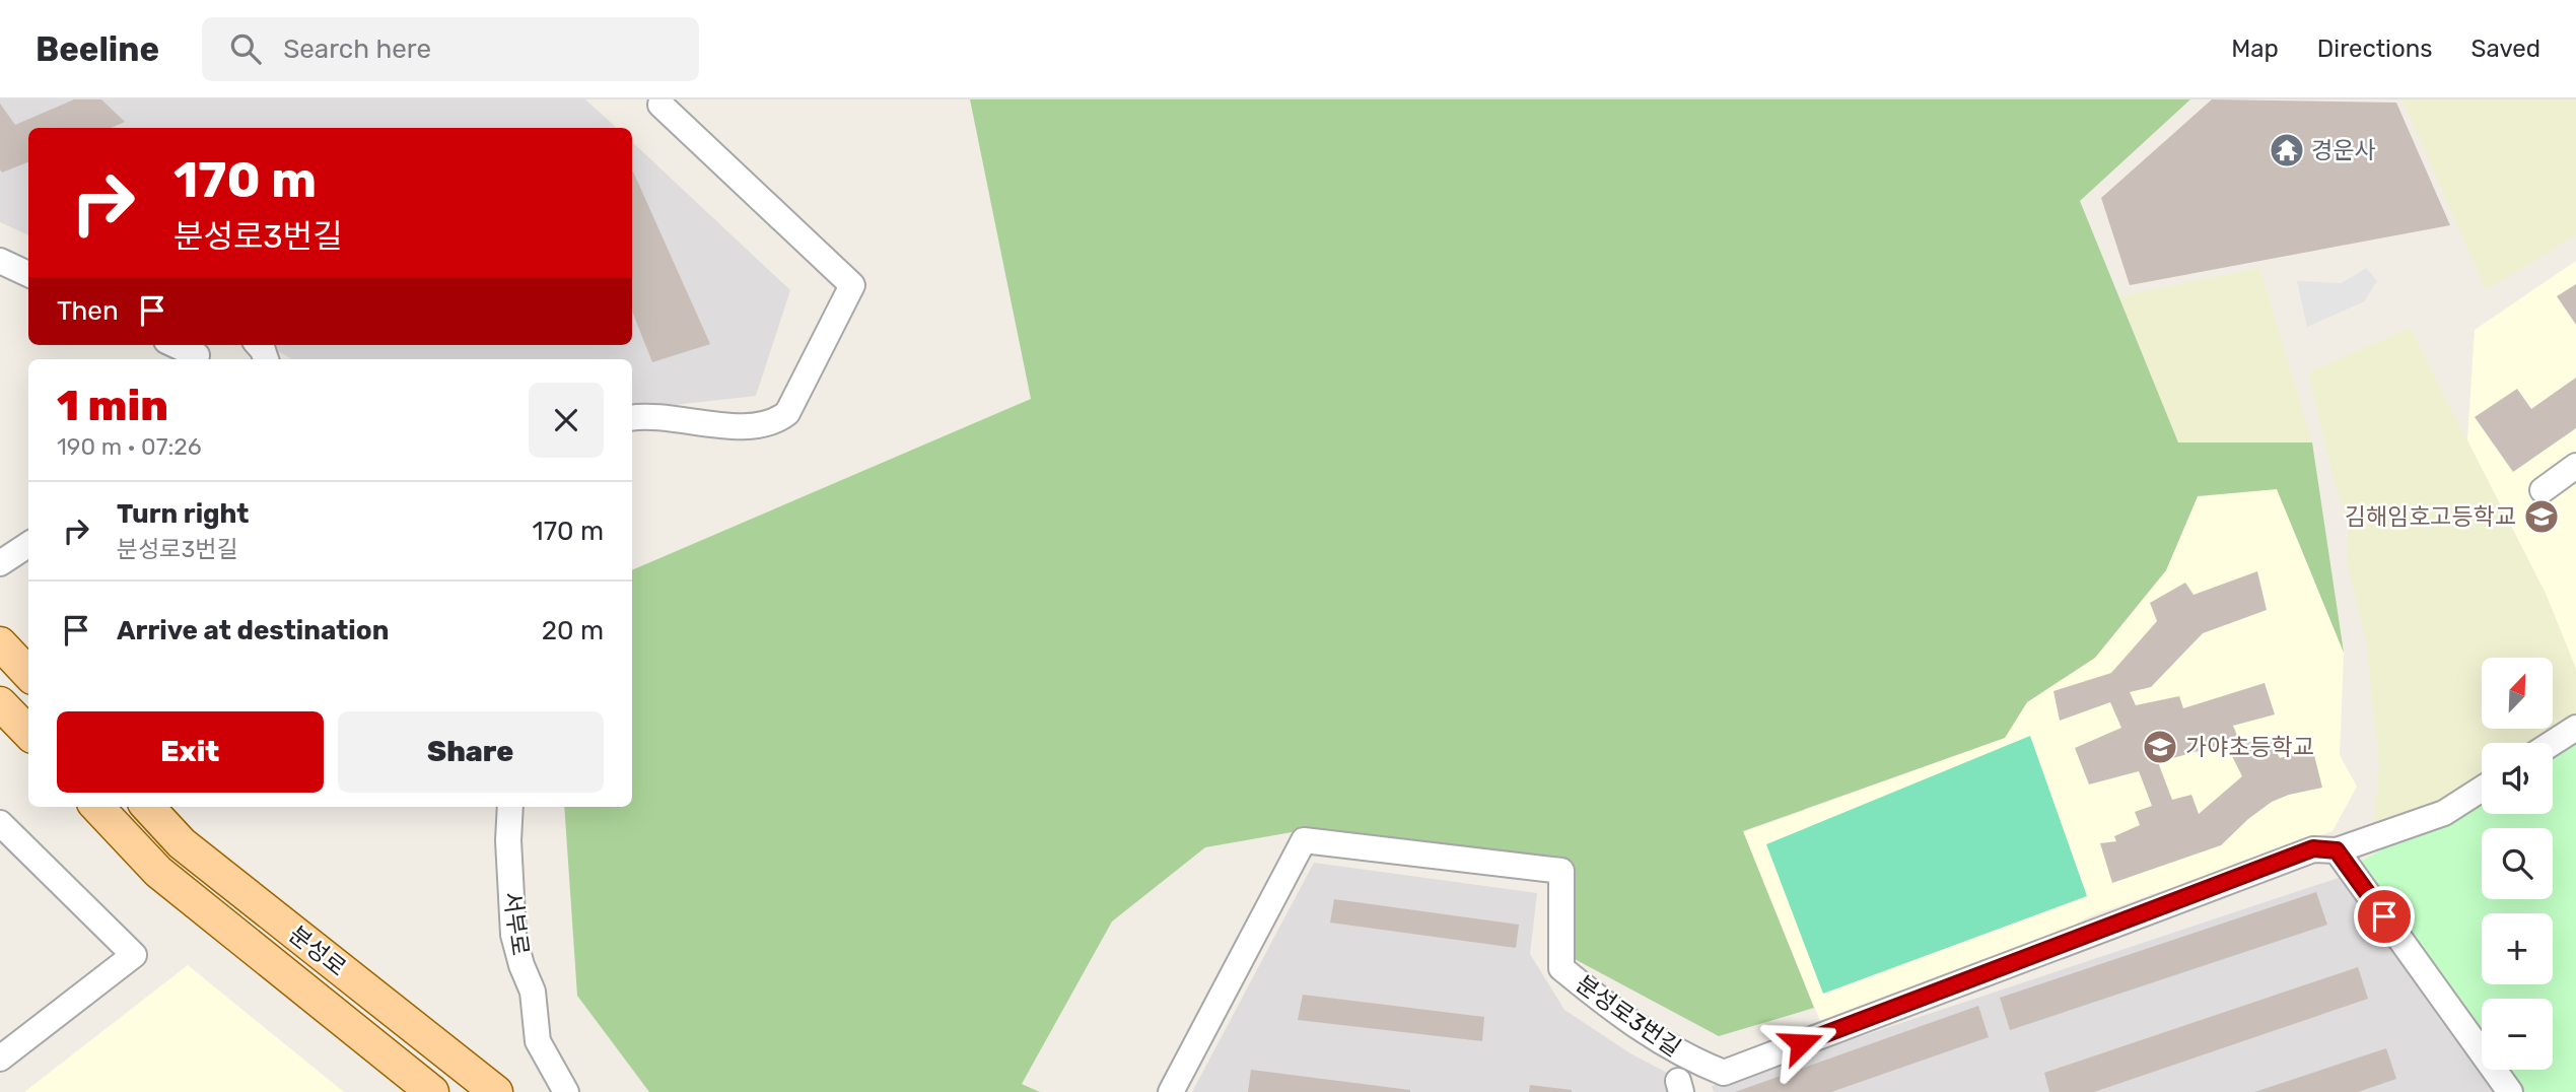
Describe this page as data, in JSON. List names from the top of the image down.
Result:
{
  "streets": {
    "main road": ["분성로"],
    "street": ["서부로", "분성로3번길"]
  },
  "places": {
    "temple": ["경운사"],
    "school or university": ["김해임호고등학교", "가야초등학교"]
  },
  "north": "top right",
  "page": {
    "header": "Beeline",
    "search": "Search here",
    "nav": ["Map", "Directions", "Saved"],
    "turn": ["170 m", "분성로3번길"],
    "then": "Then",
    "heading": ["1 min", "190 m · 07:26"],
    "list": [
      {
        "name": "Turn right",
        "note": "분성로3번길",
        "value": "170 m"
      },
      {
        "name": "Arrive at destination",
        "value": "20 m"
      }
    ],
    "map_buttons": ["+", "−"],
    "buttons": ["Exit", "Share"]
  }
}
